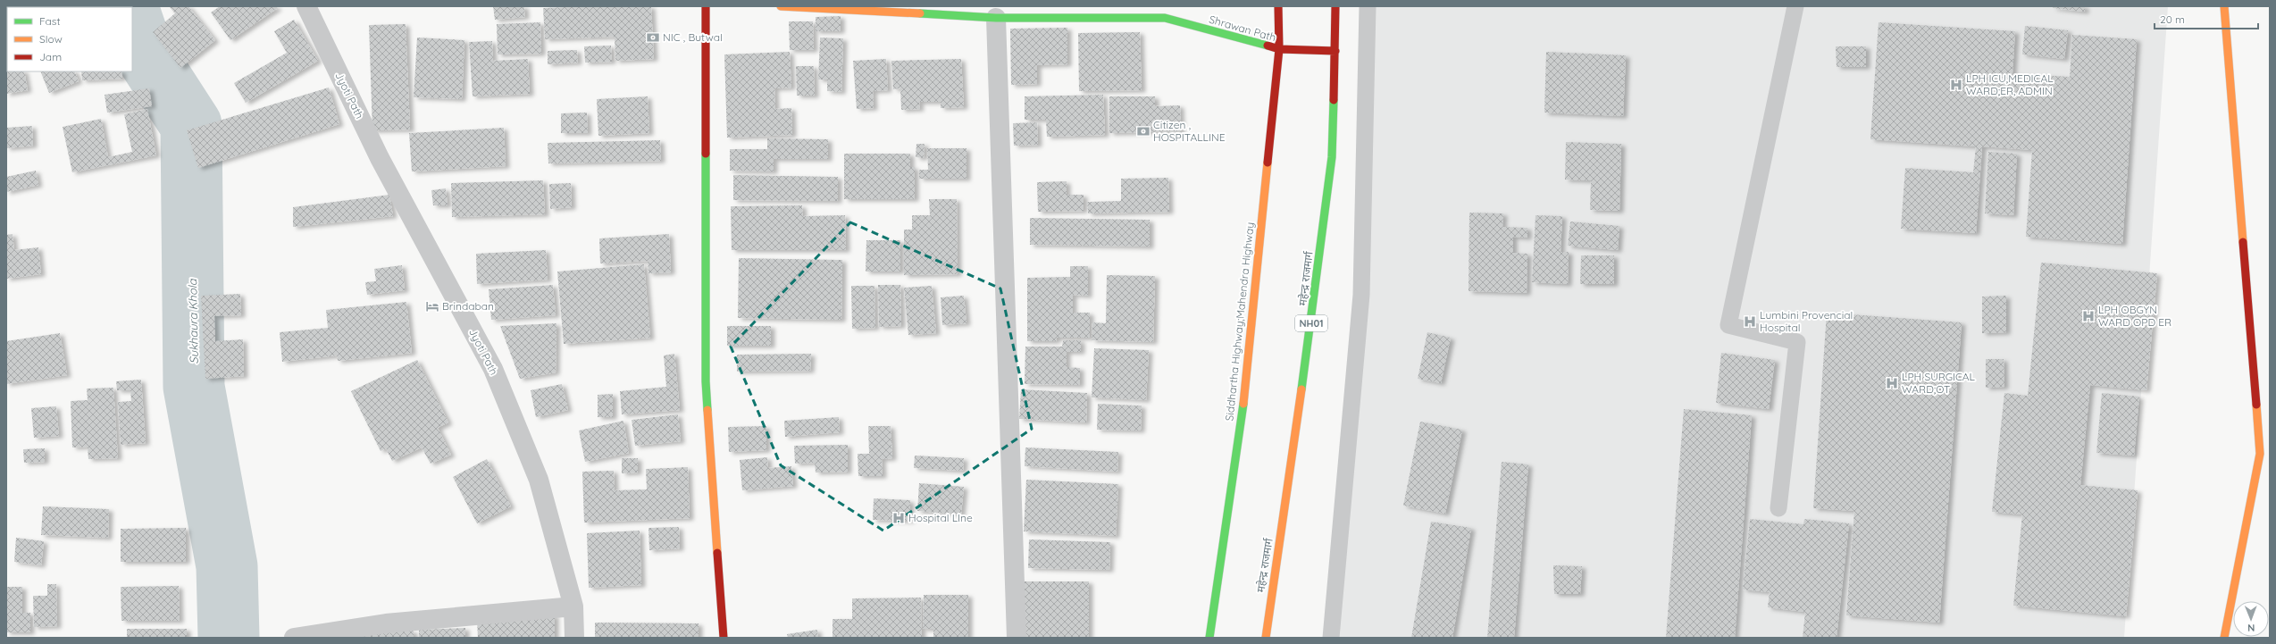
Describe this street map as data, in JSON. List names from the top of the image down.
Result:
{
  "streets": {
    "main road": [
      "Shrawan Path",
      "महेन्द्र राजमार्ग",
      "Siddhartha Highway;Mahendra Highway",
      "NH01"
    ],
    "street": ["Jyoti Path"]
  },
  "crossings": [
    ["Shrawan Path", "महेन्द्र राजमार्ग"],
    ["Shrawan Path", "Siddhartha Highway;Mahendra Highway"]
  ],
  "water": ["Sukhaura Khola"],
  "places": {
    "bank": ["NIC , Butwal", "Citizen , HOSPITALLINE"],
    "hospital": [
      "LPH ICU,MEDICAL WARD;ER, ADMIN",
      "LPH OBGYN WARD OPD ER",
      "Lumbini Provencial Hospital",
      "LPH SURGICAL WARD;OT",
      "Hospital LIne"
    ],
    "hotel": ["Brindaban"]
  },
  "legend": ["Fast", "Slow", "Jam"],
  "scale_bar": "20 m",
  "north": "bottom"
}
